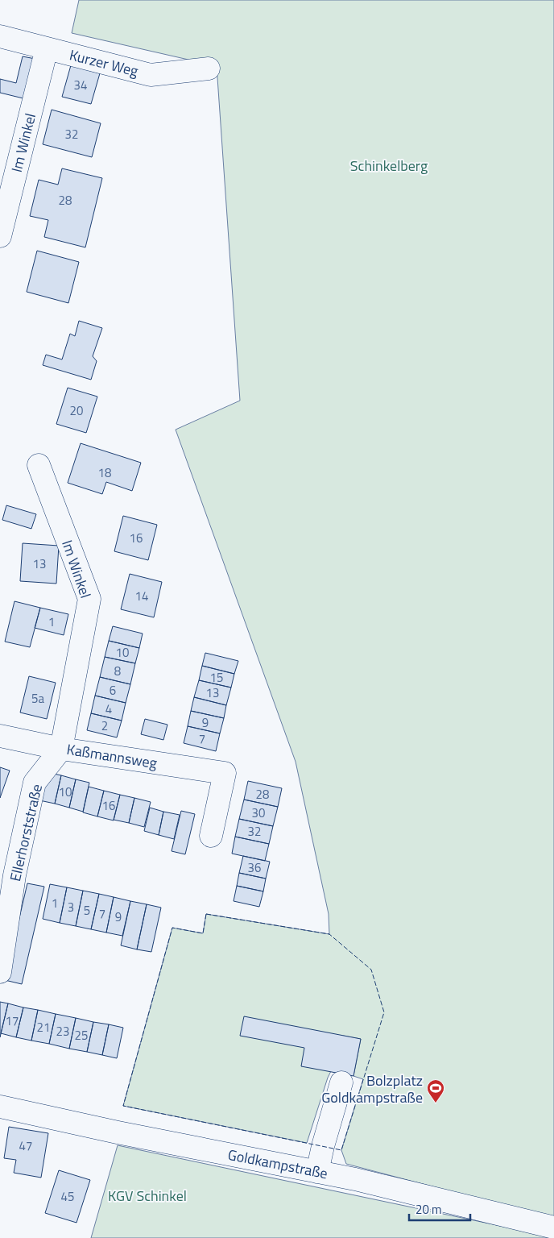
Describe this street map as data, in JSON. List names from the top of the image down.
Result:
{
  "streets": {
    "street": [
      "Kurzer Weg",
      "Im Winkel",
      "Kaßmannsweg",
      "Ellerhorststraße",
      "Goldkampstraße"
    ]
  },
  "crossings": [
    ["Kurzer Weg", "Im Winkel"],
    ["Im Winkel", "Kaßmannsweg"],
    ["Im Winkel", "Ellerhorststraße"],
    ["Kaßmannsweg", "Ellerhorststraße"]
  ],
  "parks": ["Schinkelberg", "KGV Schinkel"],
  "places": {
    "sports": ["Bolzplatz Goldkampstraße"]
  },
  "house_numbers": [
    "34",
    "32",
    "28",
    "20",
    "18",
    "16",
    "13",
    "14",
    "1",
    "10",
    "8",
    "15",
    "6",
    "13",
    "5a",
    "4",
    "9",
    "2",
    "7",
    "10",
    "28",
    "16",
    "30",
    "32",
    "36",
    "1",
    "3",
    "5",
    "7",
    "9",
    "17",
    "21",
    "23",
    "25",
    "47",
    "45"
  ],
  "scale_bar": "20 m"
}
